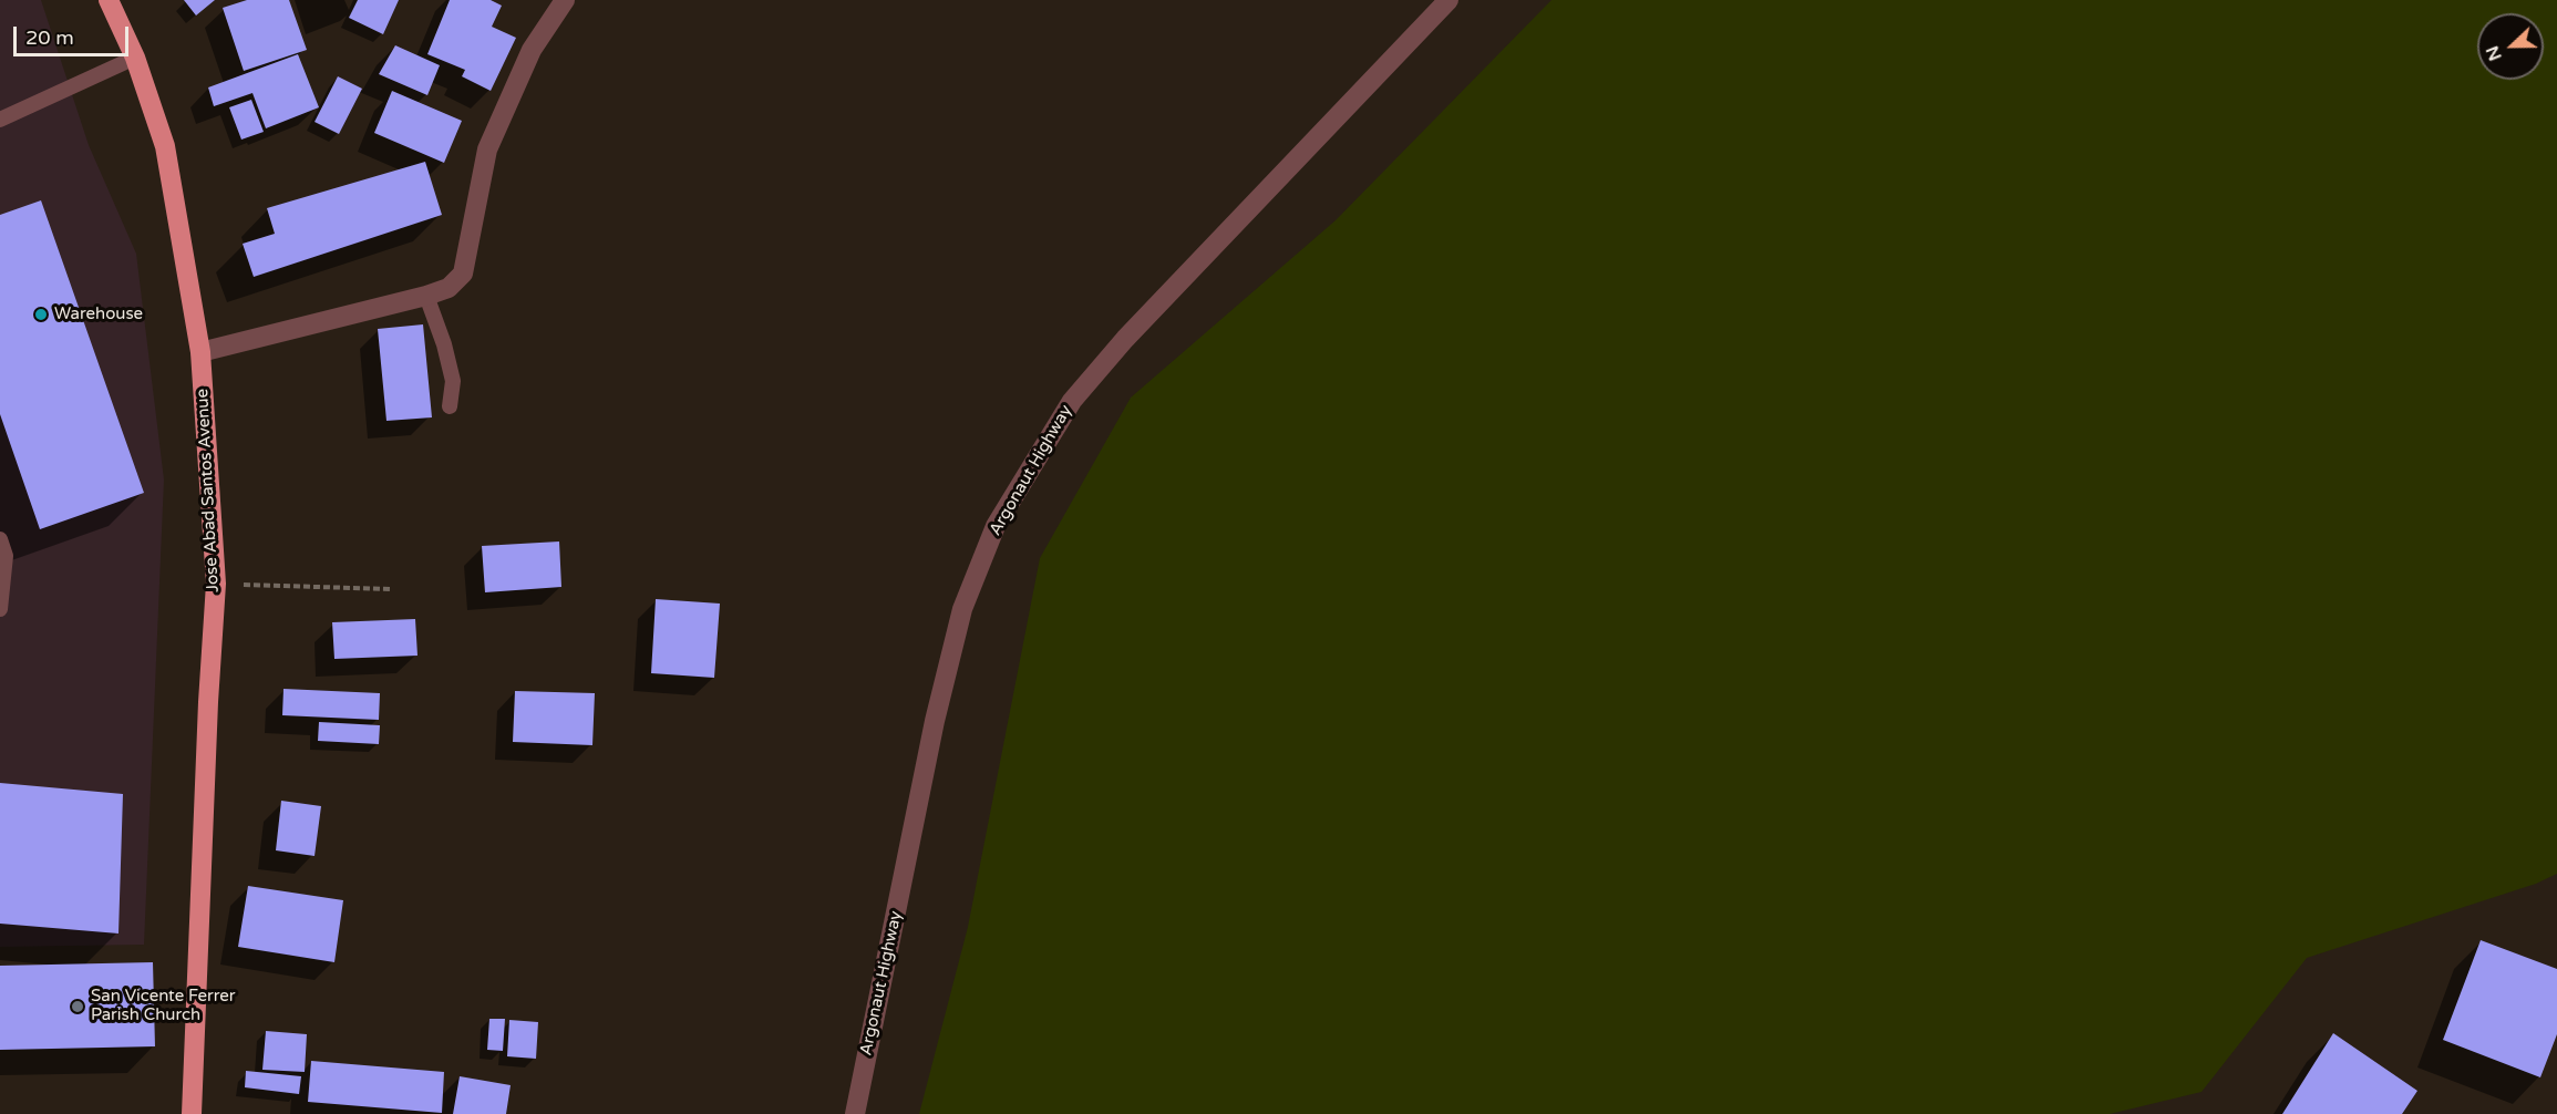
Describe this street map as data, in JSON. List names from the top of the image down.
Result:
{
  "streets": {
    "highway": ["Jose Abad Santos Avenue"],
    "street": ["Argonaut Highway"]
  },
  "places": ["Warehouse", "San Vicente Ferrer Parish Church"],
  "scale_bar": "20 m",
  "north": "left"
}
